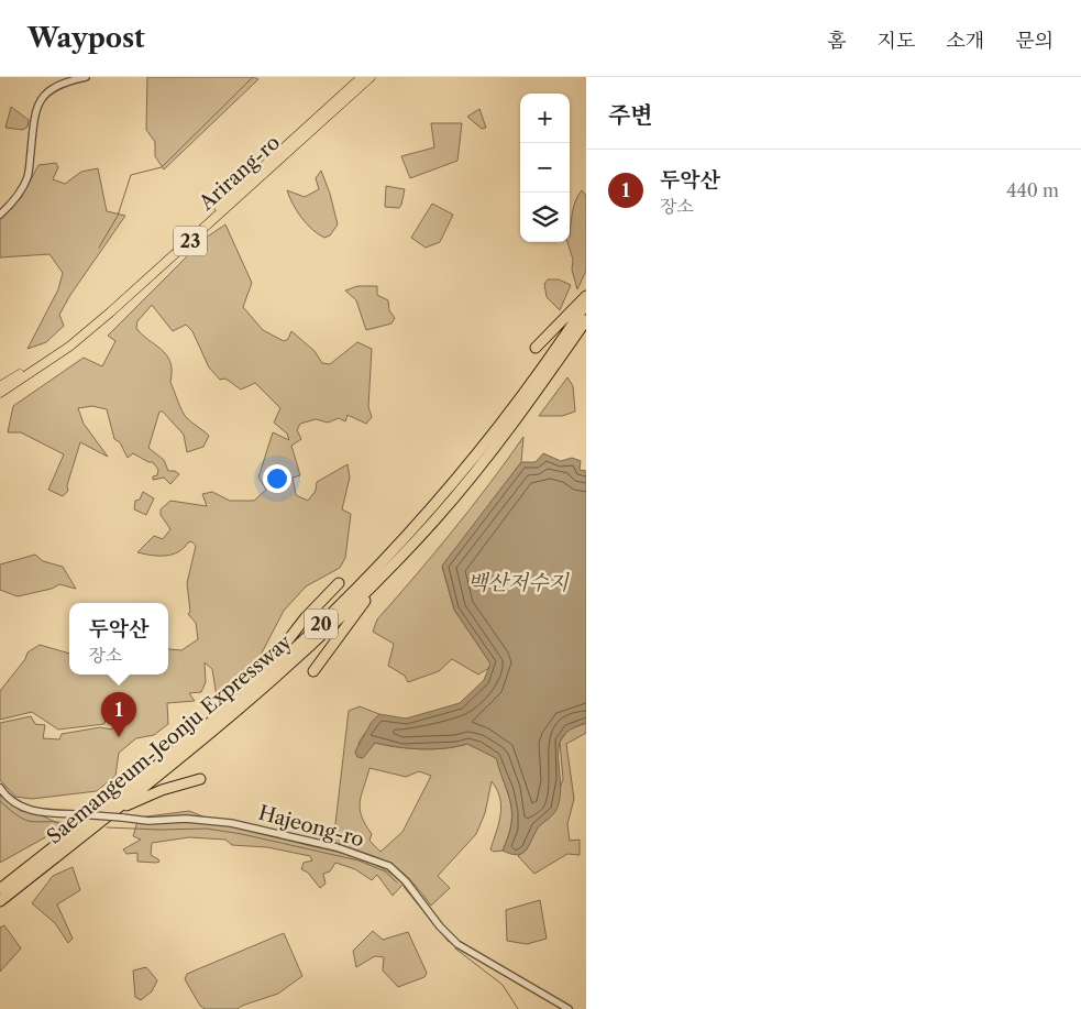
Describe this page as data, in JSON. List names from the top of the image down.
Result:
{
  "streets": {
    "highway": [
      "Arirang-ro",
      "23",
      "20",
      "Saemangeum-Jeonju Expressway"
    ],
    "street": ["Hajeong-ro"]
  },
  "water": ["백산저수지"],
  "page": {
    "header": "Waypost",
    "nav": [
      "홈",
      "지도",
      "소개",
      "문의"
    ],
    "heading": "주변",
    "map_buttons": ["+", "−"],
    "list": [
      {
        "mark": "1",
        "name": "두악산",
        "note": "장소",
        "value": "440 m"
      }
    ],
    "popup": ["두악산", "장소"],
    "pins": "1"
  }
}
